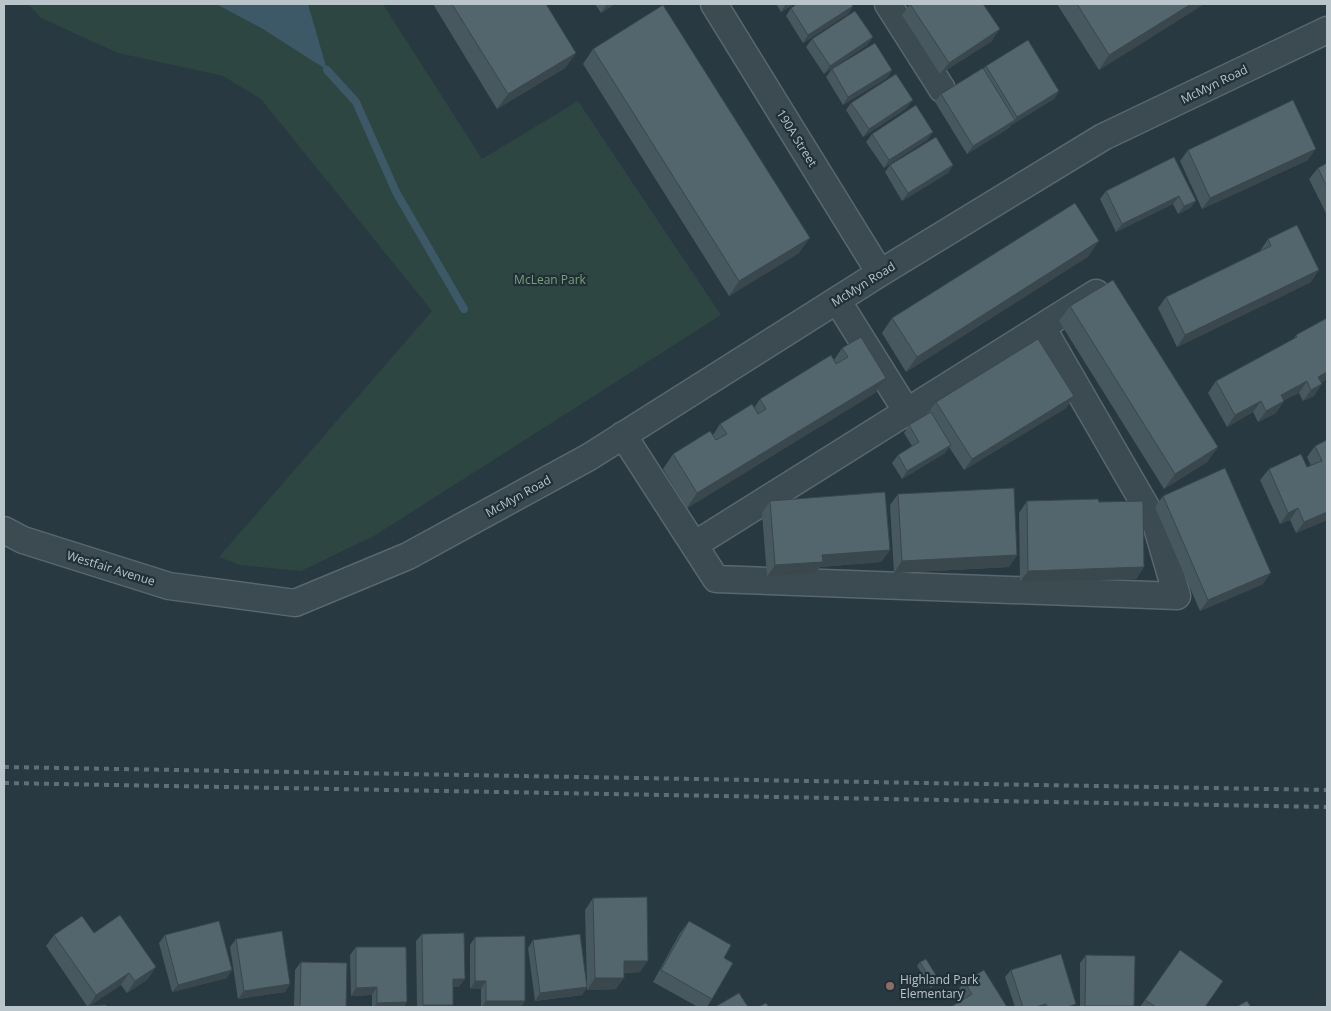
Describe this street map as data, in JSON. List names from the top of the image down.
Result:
{
  "streets": {
    "street": ["McMyn Road", "190A Street", "Westfair Avenue"]
  },
  "crossings": [
    ["McMyn Road", "190A Street"],
    ["McMyn Road", "Westfair Avenue"]
  ],
  "parks": ["McLean Park"],
  "places": ["Highland Park Elementary"]
}
